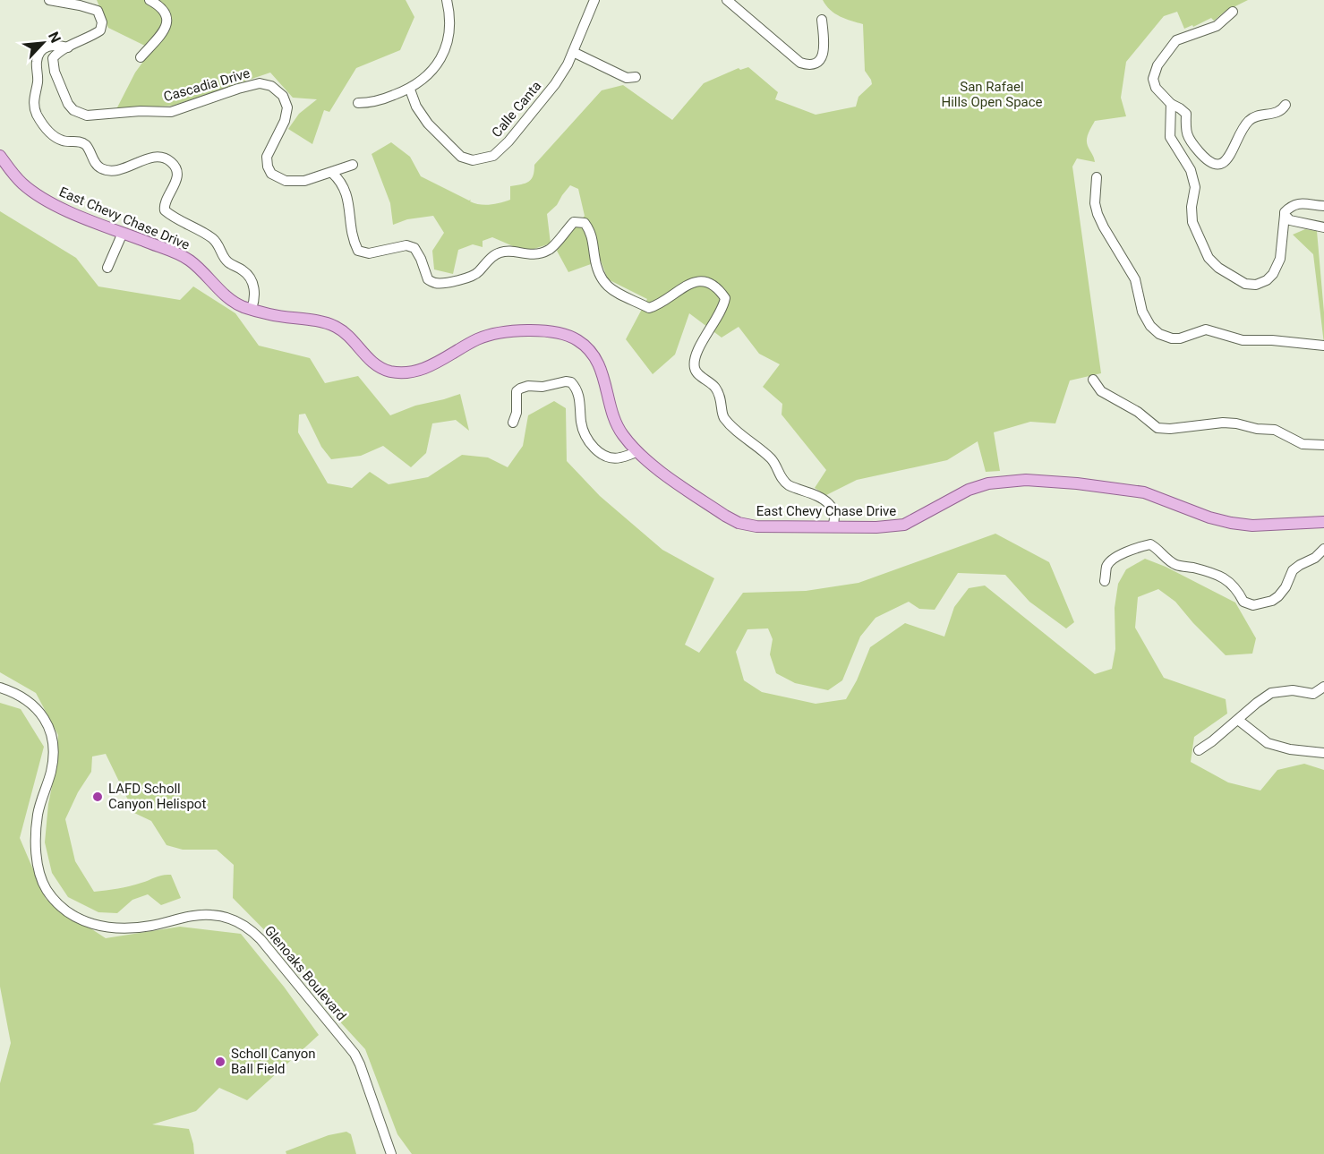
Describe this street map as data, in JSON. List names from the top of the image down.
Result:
{
  "streets": {
    "main road": ["East Chevy Chase Drive"],
    "street": ["Cascadia Drive", "Calle Canta", "Glenoaks Boulevard"]
  },
  "parks": ["San Rafael Hills Open Space"],
  "places": ["LAFD Scholl Canyon Helispot", "Scholl Canyon Ball Field"],
  "north": "top right"
}
